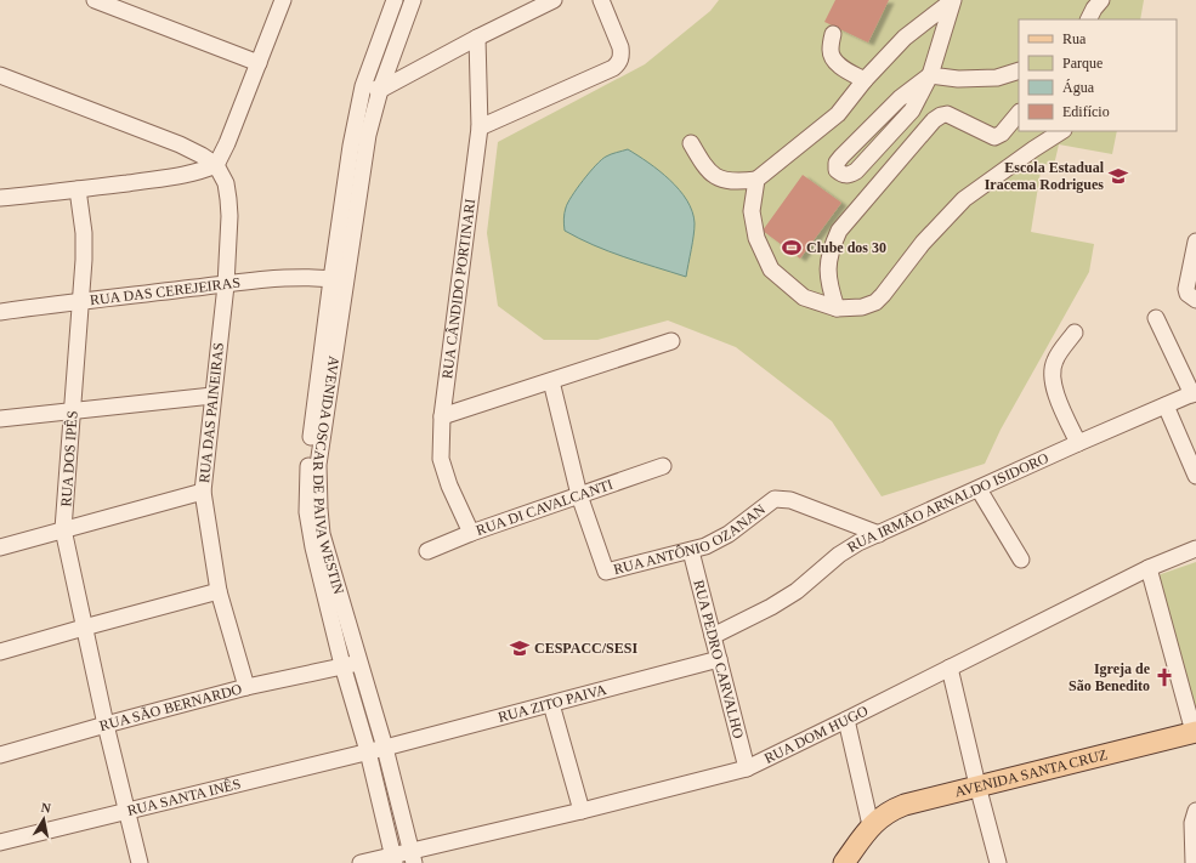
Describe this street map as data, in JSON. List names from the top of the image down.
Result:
{
  "streets": {
    "main road": ["AVENIDA SANTA CRUZ"],
    "street": [
      "RUA CÂNDIDO PORTINARI",
      "RUA DAS CEREJEIRAS",
      "RUA DAS PAINEIRAS",
      "RUA DOS IPÊS",
      "AVENIDA OSCAR DE PAIVA WESTIN",
      "RUA IRMÃO ARNALDO ISIDORO",
      "RUA DI CAVALCANTI",
      "RUA ANTÔNIO OZANAN",
      "RUA PEDRO CARVALHO",
      "RUA ZITO PAIVA",
      "RUA SÃO BERNARDO",
      "RUA DOM HUGO",
      "RUA SANTA INÊS"
    ]
  },
  "crossings": [
    ["RUA CÂNDIDO PORTINARI", "RUA DI CAVALCANTI"],
    ["RUA DAS CEREJEIRAS", "RUA DAS PAINEIRAS"],
    ["RUA DAS CEREJEIRAS", "RUA DOS IPÊS"],
    ["RUA DAS CEREJEIRAS", "AVENIDA OSCAR DE PAIVA WESTIN"],
    ["RUA DAS PAINEIRAS", "RUA SÃO BERNARDO"],
    ["RUA DOS IPÊS", "RUA SÃO BERNARDO"],
    ["RUA DOS IPÊS", "RUA SANTA INÊS"],
    ["AVENIDA OSCAR DE PAIVA WESTIN", "RUA ZITO PAIVA"],
    ["AVENIDA OSCAR DE PAIVA WESTIN", "RUA SÃO BERNARDO"],
    ["AVENIDA OSCAR DE PAIVA WESTIN", "RUA DOM HUGO"],
    ["AVENIDA OSCAR DE PAIVA WESTIN", "RUA SANTA INÊS"],
    ["RUA IRMÃO ARNALDO ISIDORO", "RUA ANTÔNIO OZANAN"],
    ["RUA IRMÃO ARNALDO ISIDORO", "RUA PEDRO CARVALHO"],
    ["RUA DI CAVALCANTI", "RUA ANTÔNIO OZANAN"],
    ["RUA ANTÔNIO OZANAN", "RUA PEDRO CARVALHO"],
    ["RUA PEDRO CARVALHO", "RUA ZITO PAIVA"],
    ["RUA PEDRO CARVALHO", "RUA DOM HUGO"],
    ["RUA ZITO PAIVA", "RUA SANTA INÊS"]
  ],
  "places": {
    "school or university": ["Escola Estadual Iracema Rodrigues", "CESPACC/SESI"],
    "sports": ["Clube dos 30"],
    "church": ["Igreja de São Benedito"]
  },
  "legend": [
    "Rua",
    "Parque",
    "Água",
    "Edifício"
  ],
  "north": "top"
}
